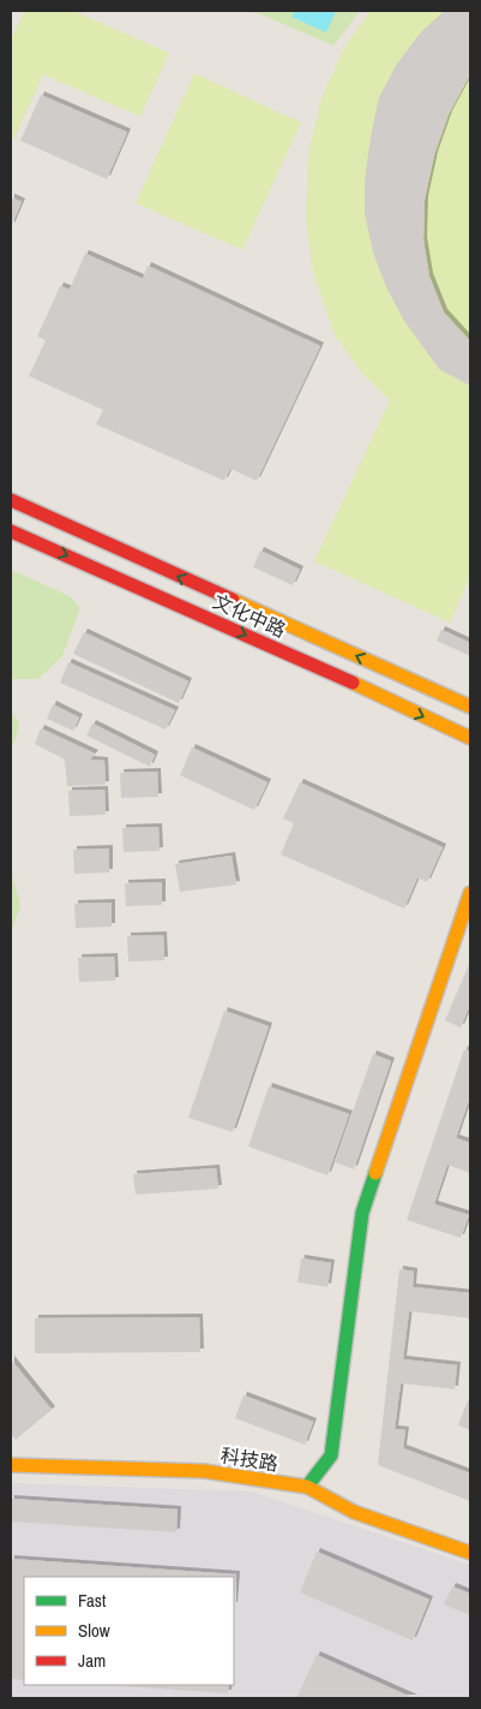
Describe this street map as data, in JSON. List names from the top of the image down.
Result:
{
  "streets": {
    "main road": ["文化中路", "科技路"]
  },
  "legend": ["Fast", "Slow", "Jam"]
}
